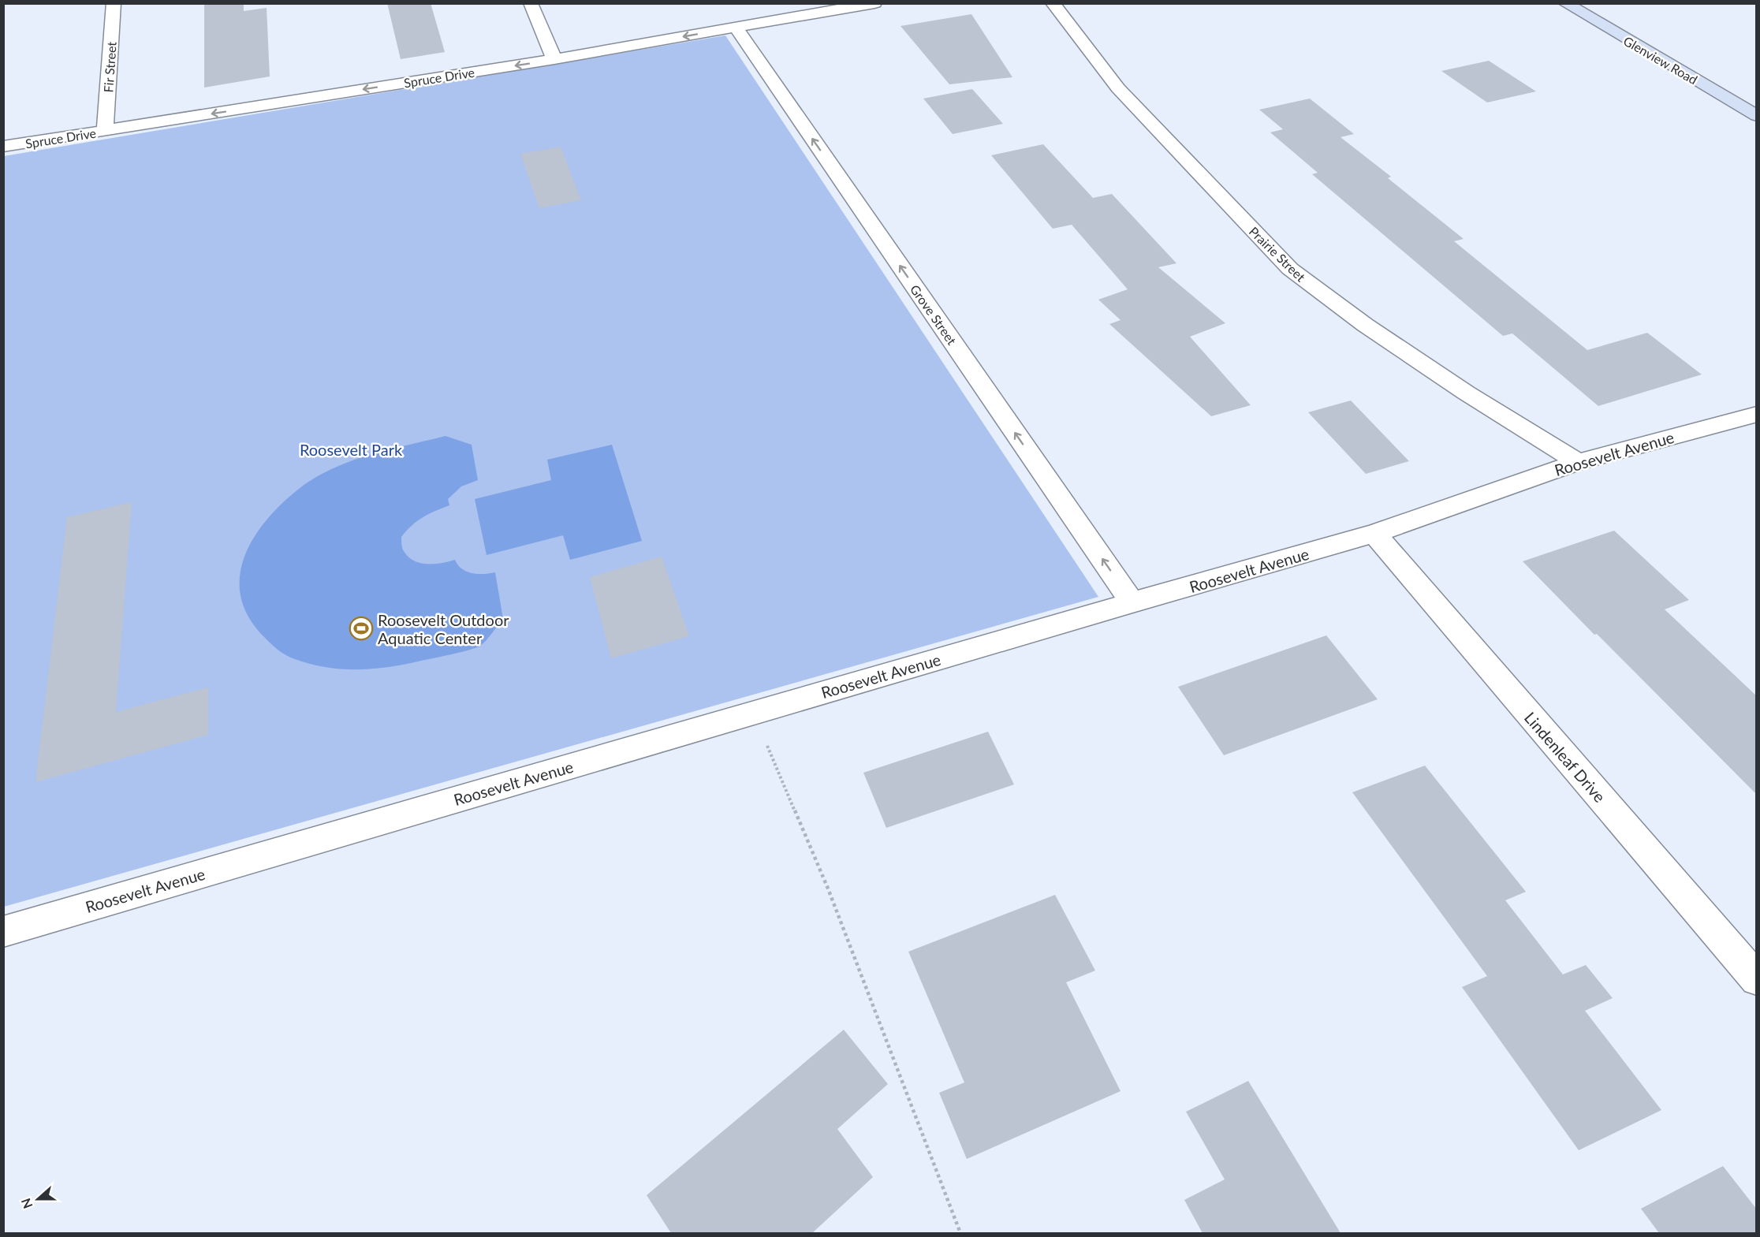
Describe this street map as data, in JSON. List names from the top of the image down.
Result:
{
  "streets": {
    "main road": ["Glenview Road"],
    "street": [
      "Fir Street",
      "Spruce Drive",
      "Prairie Street",
      "Grove Street",
      "Roosevelt Avenue",
      "Lindenleaf Drive"
    ]
  },
  "crossings": [
    ["Fir Street", "Spruce Drive"],
    ["Spruce Drive", "Grove Street"],
    ["Prairie Street", "Roosevelt Avenue"],
    ["Grove Street", "Roosevelt Avenue"],
    ["Roosevelt Avenue", "Lindenleaf Drive"]
  ],
  "one_way": ["Spruce Drive", "Grove Street"],
  "parks": ["Roosevelt Park"],
  "places": {
    "sports": ["Roosevelt Outdoor Aquatic Center"]
  },
  "north": "left"
}
